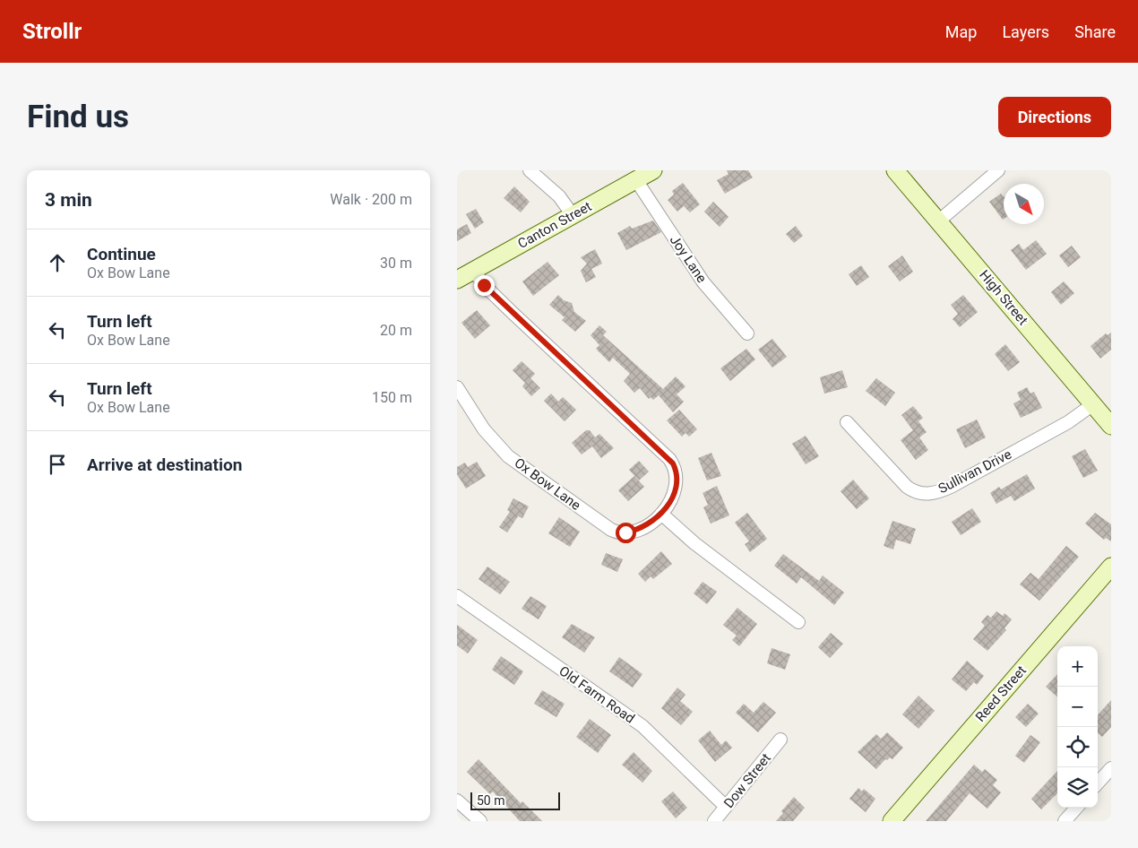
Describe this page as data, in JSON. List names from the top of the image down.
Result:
{
  "streets": {
    "main road": ["Canton Street", "High Street", "Reed Street"],
    "street": [
      "Joy Lane",
      "Sullivan Drive",
      "Ox Bow Lane",
      "Old Farm Road",
      "Dow Street"
    ]
  },
  "crossings": [
    ["Canton Street", "Joy Lane"],
    ["Canton Street", "Ox Bow Lane"],
    ["High Street", "Sullivan Drive"],
    ["Old Farm Road", "Dow Street"]
  ],
  "scale_bar": "50 m",
  "north": "bottom right",
  "page": {
    "header": "Strollr",
    "nav": ["Map", "Layers", "Share"],
    "buttons": "Directions",
    "title": "Find us",
    "heading": ["3 min", "Walk · 200 m"],
    "list": [
      ["Continue", "Ox Bow Lane", "30 m"],
      ["Turn left", "Ox Bow Lane", "20 m"],
      ["Turn left", "Ox Bow Lane", "150 m"],
      "Arrive at destination"
    ],
    "map_buttons": ["+", "−"],
    "scale": "50 m"
  }
}
